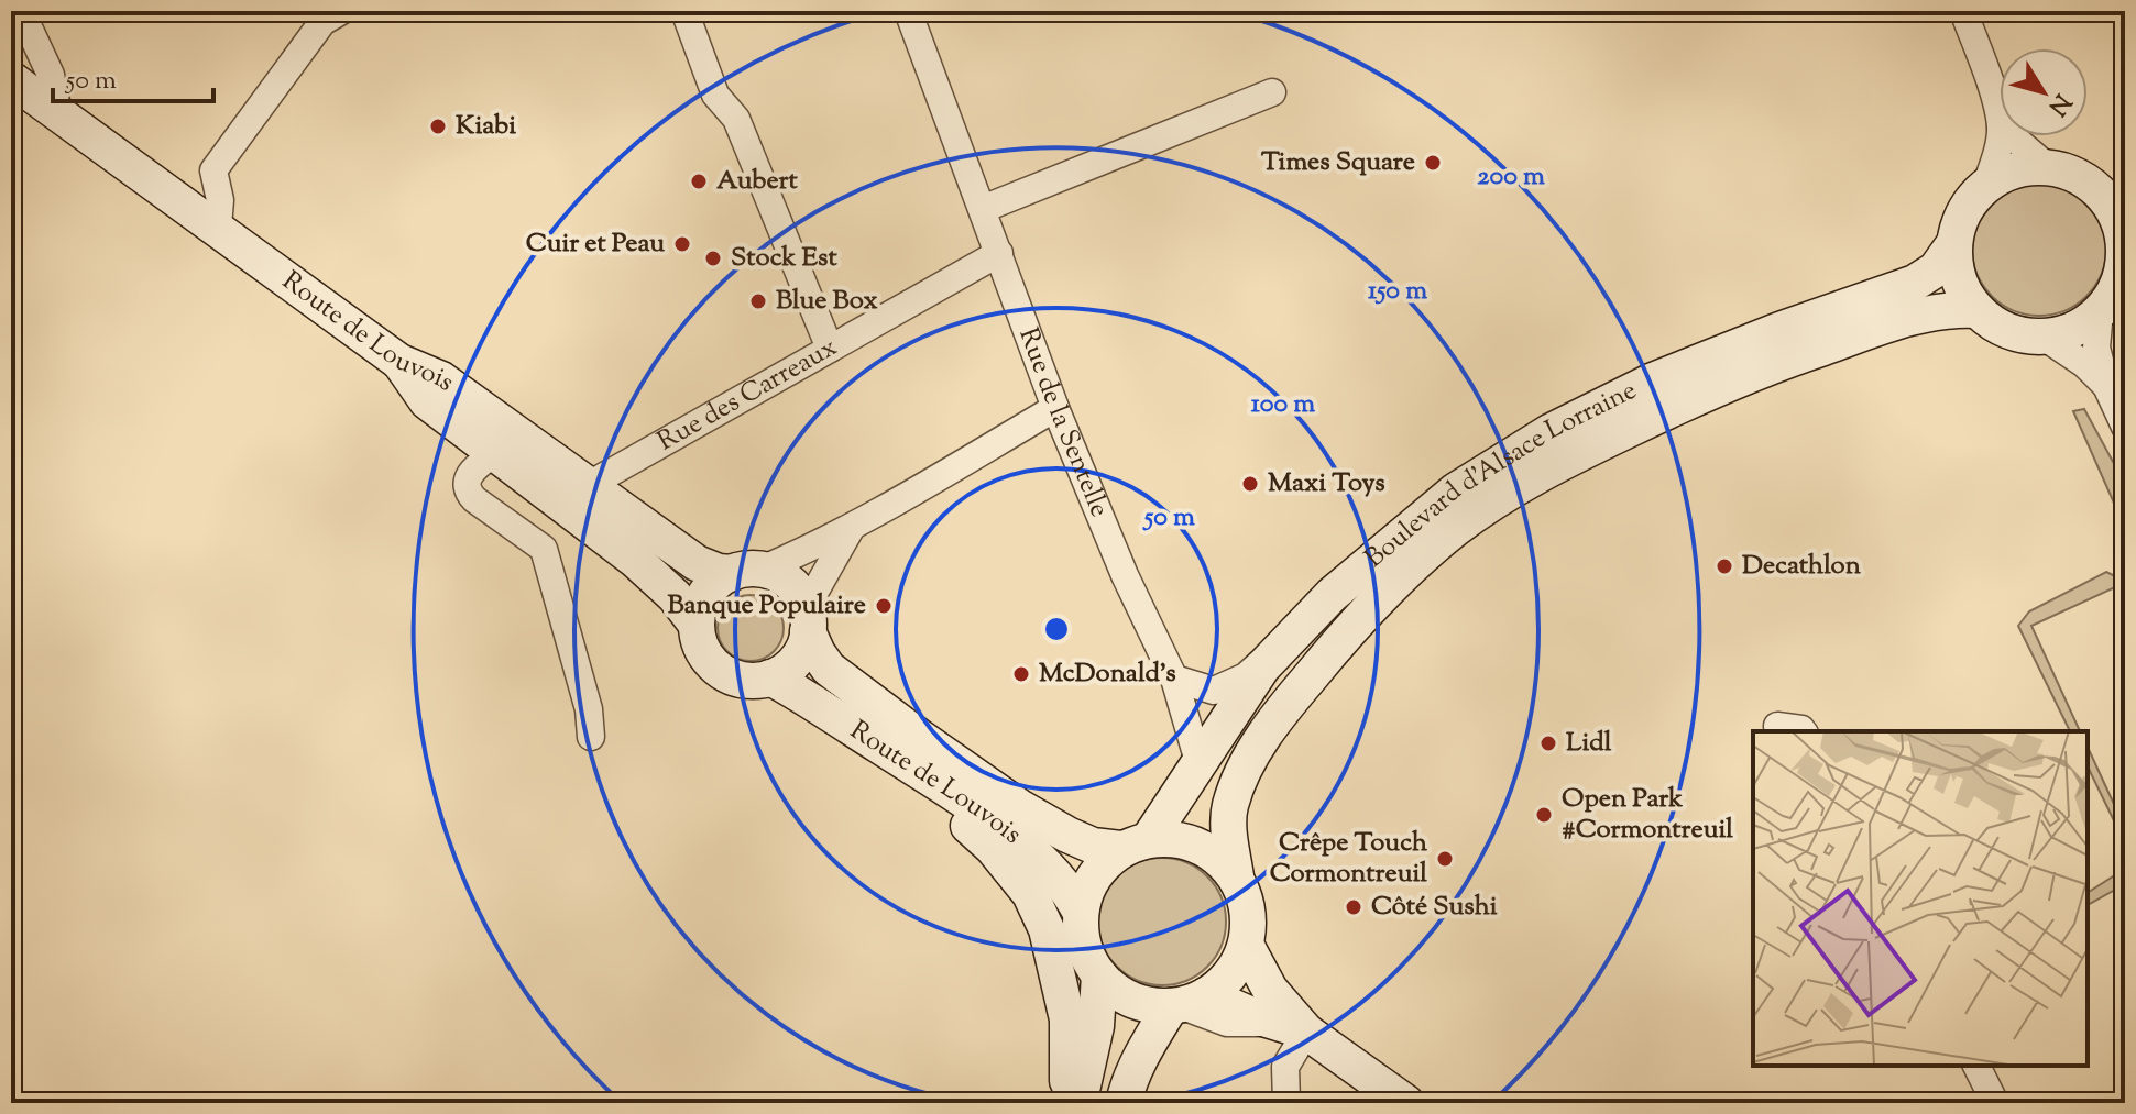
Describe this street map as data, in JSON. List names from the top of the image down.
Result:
{
  "streets": {
    "main road": ["Route de Louvois", "Boulevard d'Alsace Lorraine"],
    "street": ["Rue des Carreaux", "Rue de la Sentelle"]
  },
  "crossings": [
    ["Route de Louvois", "Rue des Carreaux"],
    ["Route de Louvois", "Boulevard d'Alsace Lorraine"],
    ["Rue des Carreaux", "Rue de la Sentelle"],
    ["Rue de la Sentelle", "Boulevard d'Alsace Lorraine"]
  ],
  "places": [
    "Kiabi",
    "Times Square",
    "Aubert",
    "Cuir et Peau",
    "Stock Est",
    "Blue Box",
    "Maxi Toys",
    "Decathlon",
    "Banque Populaire",
    "McDonald's",
    "Lidl",
    "Open Park #Cormontreuil",
    "Crêpe Touch Cormontreuil",
    "Côté Sushi"
  ],
  "scale_bar": "50 m",
  "north": "bottom right",
  "rings": [
    "200 m",
    "150 m",
    "100 m",
    "50 m"
  ]
}
